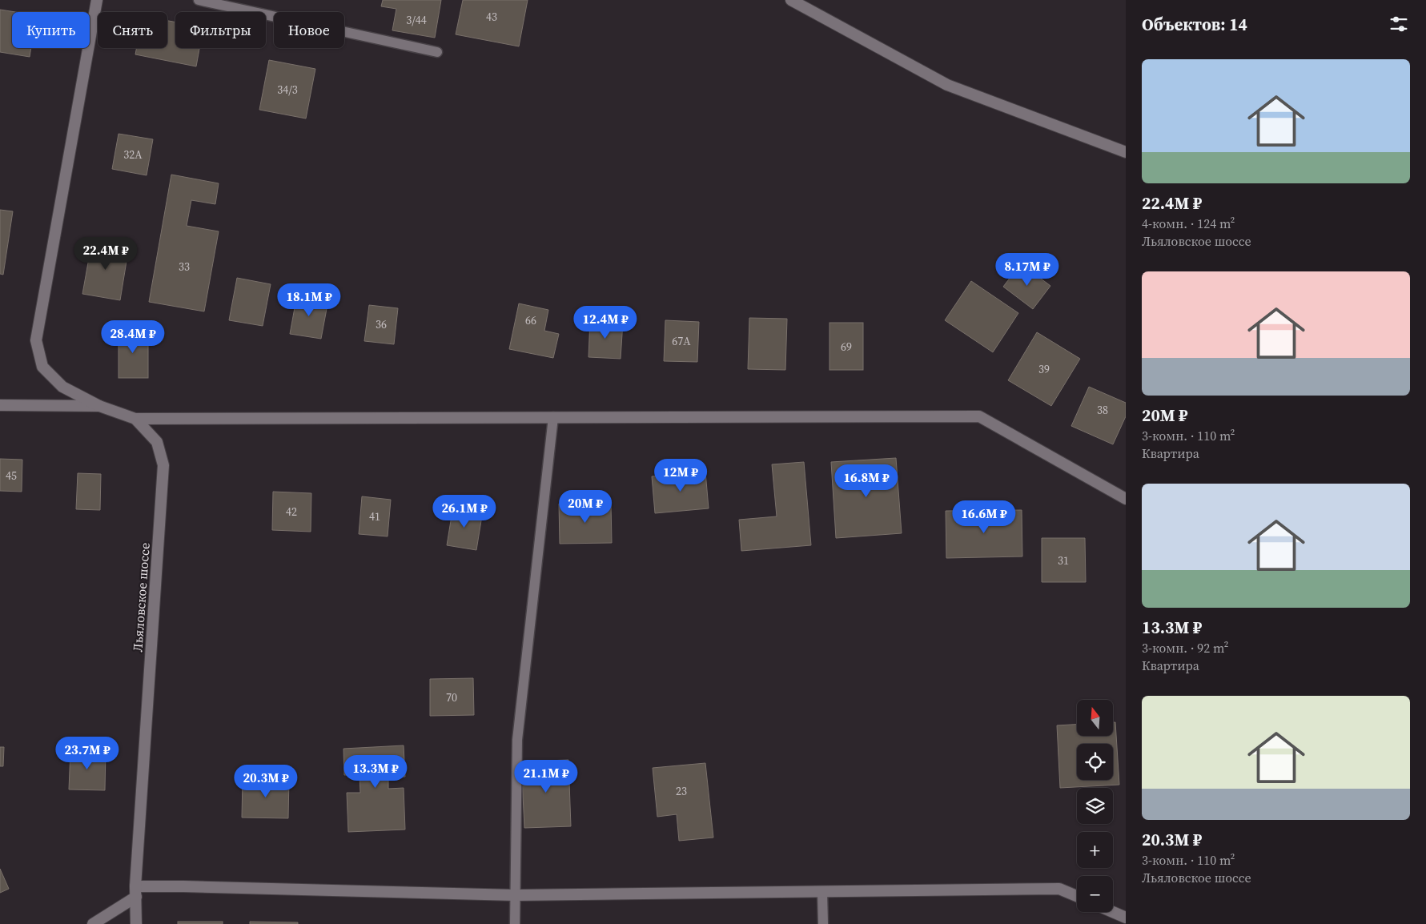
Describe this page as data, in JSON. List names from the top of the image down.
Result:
{
  "streets": {
    "street": ["Льяловское шоссе"]
  },
  "house_numbers": [
    "43",
    "3/44",
    "34/3",
    "32А",
    "33",
    "66",
    "36",
    "67А",
    "69",
    "39",
    "38",
    "45",
    "42",
    "41",
    "31",
    "70",
    "23"
  ],
  "north": "top",
  "page": {
    "heading": "Объектов: 14",
    "chip": [
      "Купить",
      "Снять",
      "Фильтры",
      "Новое"
    ],
    "list": [
      {
        "name": "22.4M ₽",
        "note": "4-комн. · 124 m² · Льяловское шоссе"
      },
      {
        "name": "20M ₽",
        "note": "3-комн. · 110 m² · Квартира"
      },
      {
        "name": "13.3M ₽",
        "note": "3-комн. · 92 m² · Квартира"
      },
      {
        "name": "20.3M ₽",
        "note": "3-комн. · 110 m² · Льяловское шоссе"
      }
    ],
    "price": [
      "22.4M ₽",
      "8.17M ₽",
      "18.1M ₽",
      "12.4M ₽",
      "28.4M ₽",
      "12M ₽",
      "16.8M ₽",
      "20M ₽",
      "26.1M ₽",
      "16.6M ₽",
      "23.7M ₽",
      "13.3M ₽",
      "21.1M ₽",
      "20.3M ₽"
    ],
    "map_buttons": ["+", "−"]
  }
}
